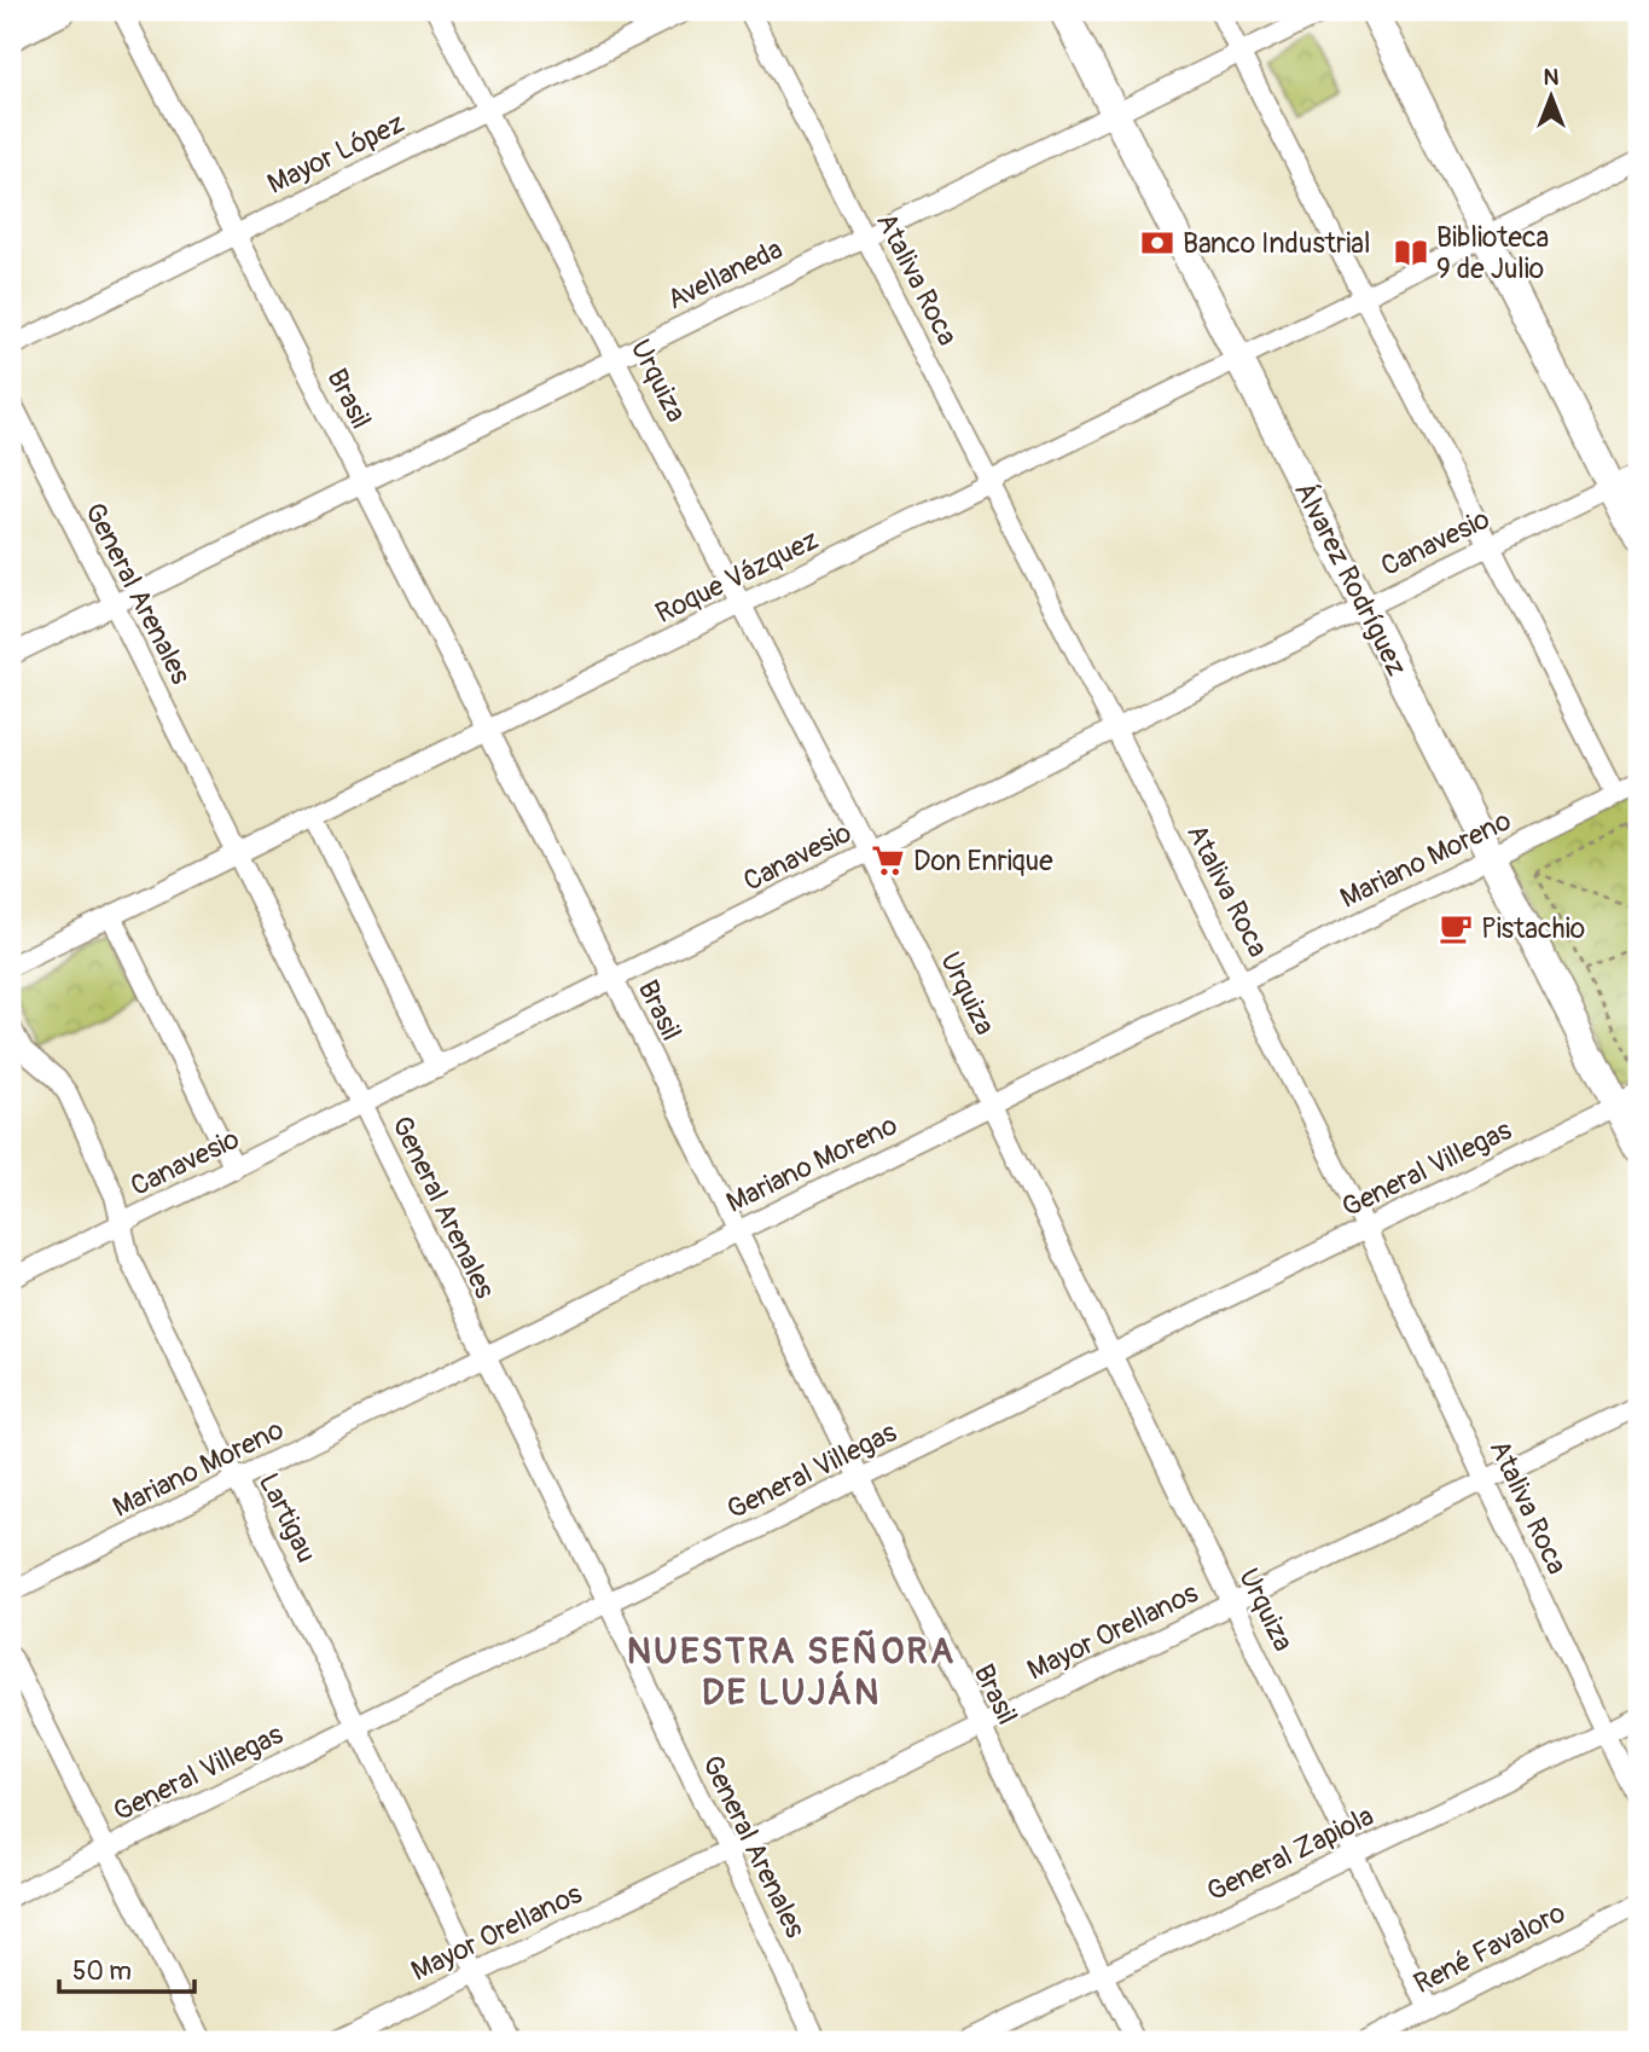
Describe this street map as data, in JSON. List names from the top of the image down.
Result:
{
  "streets": {
    "main road": ["Álvarez Rodríguez"],
    "street": [
      "Mayor López",
      "Avellaneda",
      "Ataliva Roca",
      "Urquiza",
      "Brasil",
      "Canavesio",
      "Roque Vázquez",
      "General Arenales",
      "Mariano Moreno",
      "General Villegas",
      "Lartigau",
      "Mayor Orellanos",
      "General Zapiola",
      "René Favaloro"
    ]
  },
  "crossings": [
    ["Mayor López", "Urquiza"],
    ["Mayor López", "Brasil"],
    ["Avellaneda", "Ataliva Roca"],
    ["Avellaneda", "Urquiza"],
    ["Avellaneda", "Brasil"],
    ["Avellaneda", "Álvarez Rodríguez"],
    ["Avellaneda", "General Arenales"],
    ["Ataliva Roca", "Canavesio"],
    ["Ataliva Roca", "Roque Vázquez"],
    ["Ataliva Roca", "Mariano Moreno"],
    ["Ataliva Roca", "General Villegas"],
    ["Ataliva Roca", "Mayor Orellanos"],
    ["Ataliva Roca", "General Zapiola"],
    ["Urquiza", "Canavesio"],
    ["Urquiza", "Roque Vázquez"],
    ["Urquiza", "Mariano Moreno"],
    ["Urquiza", "General Villegas"],
    ["Urquiza", "Mayor Orellanos"],
    ["Urquiza", "General Zapiola"],
    ["Urquiza", "René Favaloro"],
    ["Brasil", "Canavesio"],
    ["Brasil", "Roque Vázquez"],
    ["Brasil", "Mariano Moreno"],
    ["Brasil", "General Villegas"],
    ["Brasil", "Mayor Orellanos"],
    ["Brasil", "General Zapiola"],
    ["Canavesio", "Álvarez Rodríguez"],
    ["Canavesio", "General Arenales"],
    ["Canavesio", "Lartigau"],
    ["Roque Vázquez", "Álvarez Rodríguez"],
    ["Roque Vázquez", "General Arenales"],
    ["Álvarez Rodríguez", "Mariano Moreno"],
    ["Álvarez Rodríguez", "General Villegas"],
    ["General Arenales", "Mariano Moreno"],
    ["General Arenales", "General Villegas"],
    ["General Arenales", "Mayor Orellanos"],
    ["Mariano Moreno", "Lartigau"],
    ["General Villegas", "Lartigau"],
    ["Lartigau", "Mayor Orellanos"]
  ],
  "districts": ["NUESTRA SEÑORA DE LUJÁN"],
  "places": {
    "bank": ["Banco Industrial"],
    "library": ["Biblioteca 9 de Julio"],
    "supermarket": ["Don Enrique"],
    "cafe": ["Pistachio"]
  },
  "scale_bar": "50 m",
  "north": "top"
}
